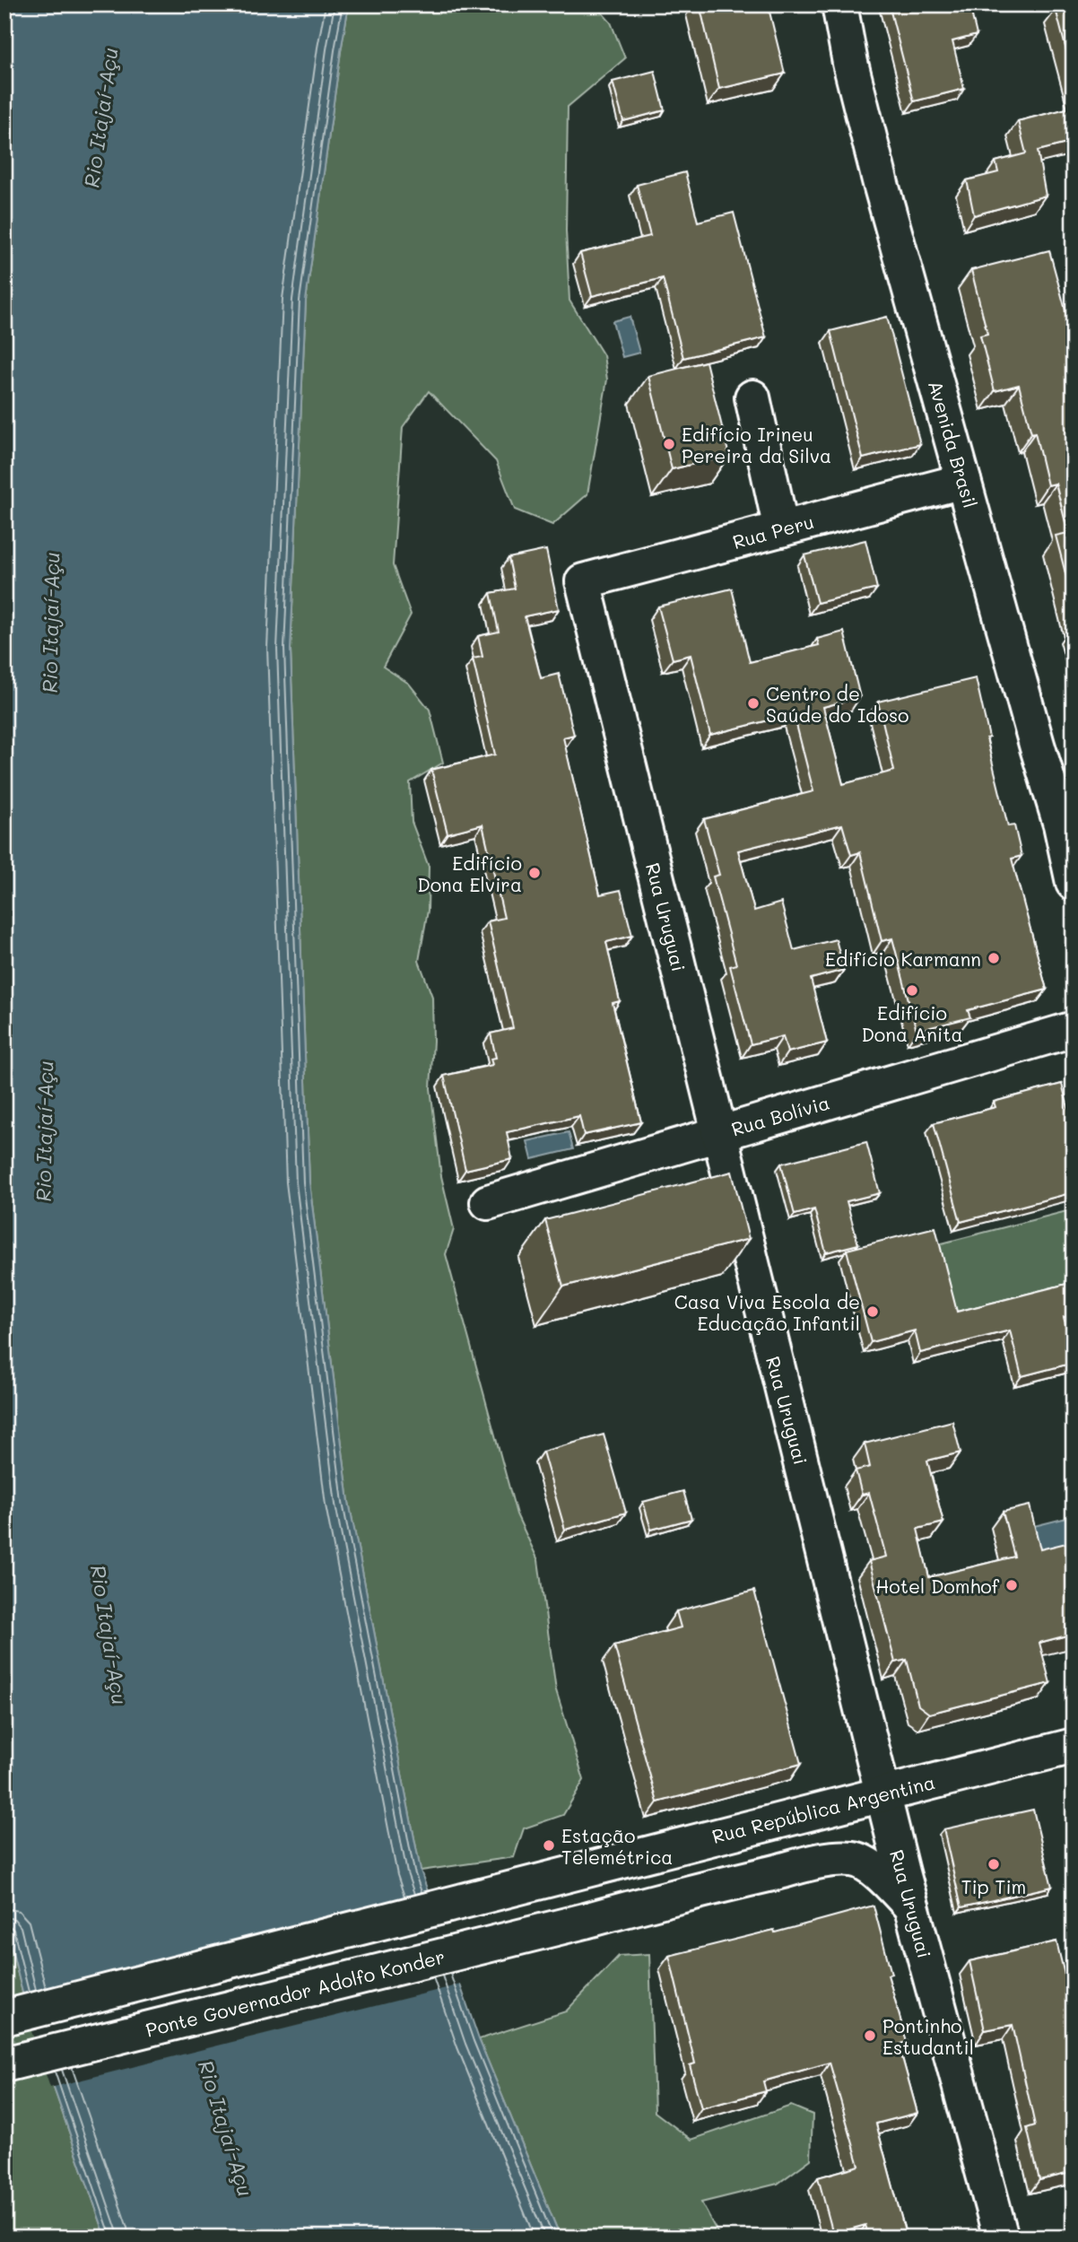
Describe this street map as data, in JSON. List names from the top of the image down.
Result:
{
  "streets": {
    "main road": [
      "Avenida Brasil",
      "Rua Peru",
      "Rua Uruguai",
      "Rua Bolívia",
      "Rua República Argentina",
      "Ponte Governador Adolfo Konder"
    ]
  },
  "crossings": [
    ["Avenida Brasil", "Rua Peru"],
    ["Rua Peru", "Rua Uruguai"],
    ["Rua Uruguai", "Rua Bolívia"],
    ["Rua Uruguai", "Rua República Argentina"],
    ["Rua Uruguai", "Ponte Governador Adolfo Konder"]
  ],
  "water": ["Rio Itajaí-Açu"],
  "places": [
    "Edifício Irineu Pereira da Silva",
    "Centro de Saúde do Idoso",
    "Edifício Dona Elvira",
    "Edifício Karmann",
    "Edifício Dona Anita",
    "Casa Viva Escola de Educação Infantil",
    "Hotel Domhof",
    "Estação Telemétrica",
    "Tip Tim",
    "Pontinho Estudantil"
  ]
}
